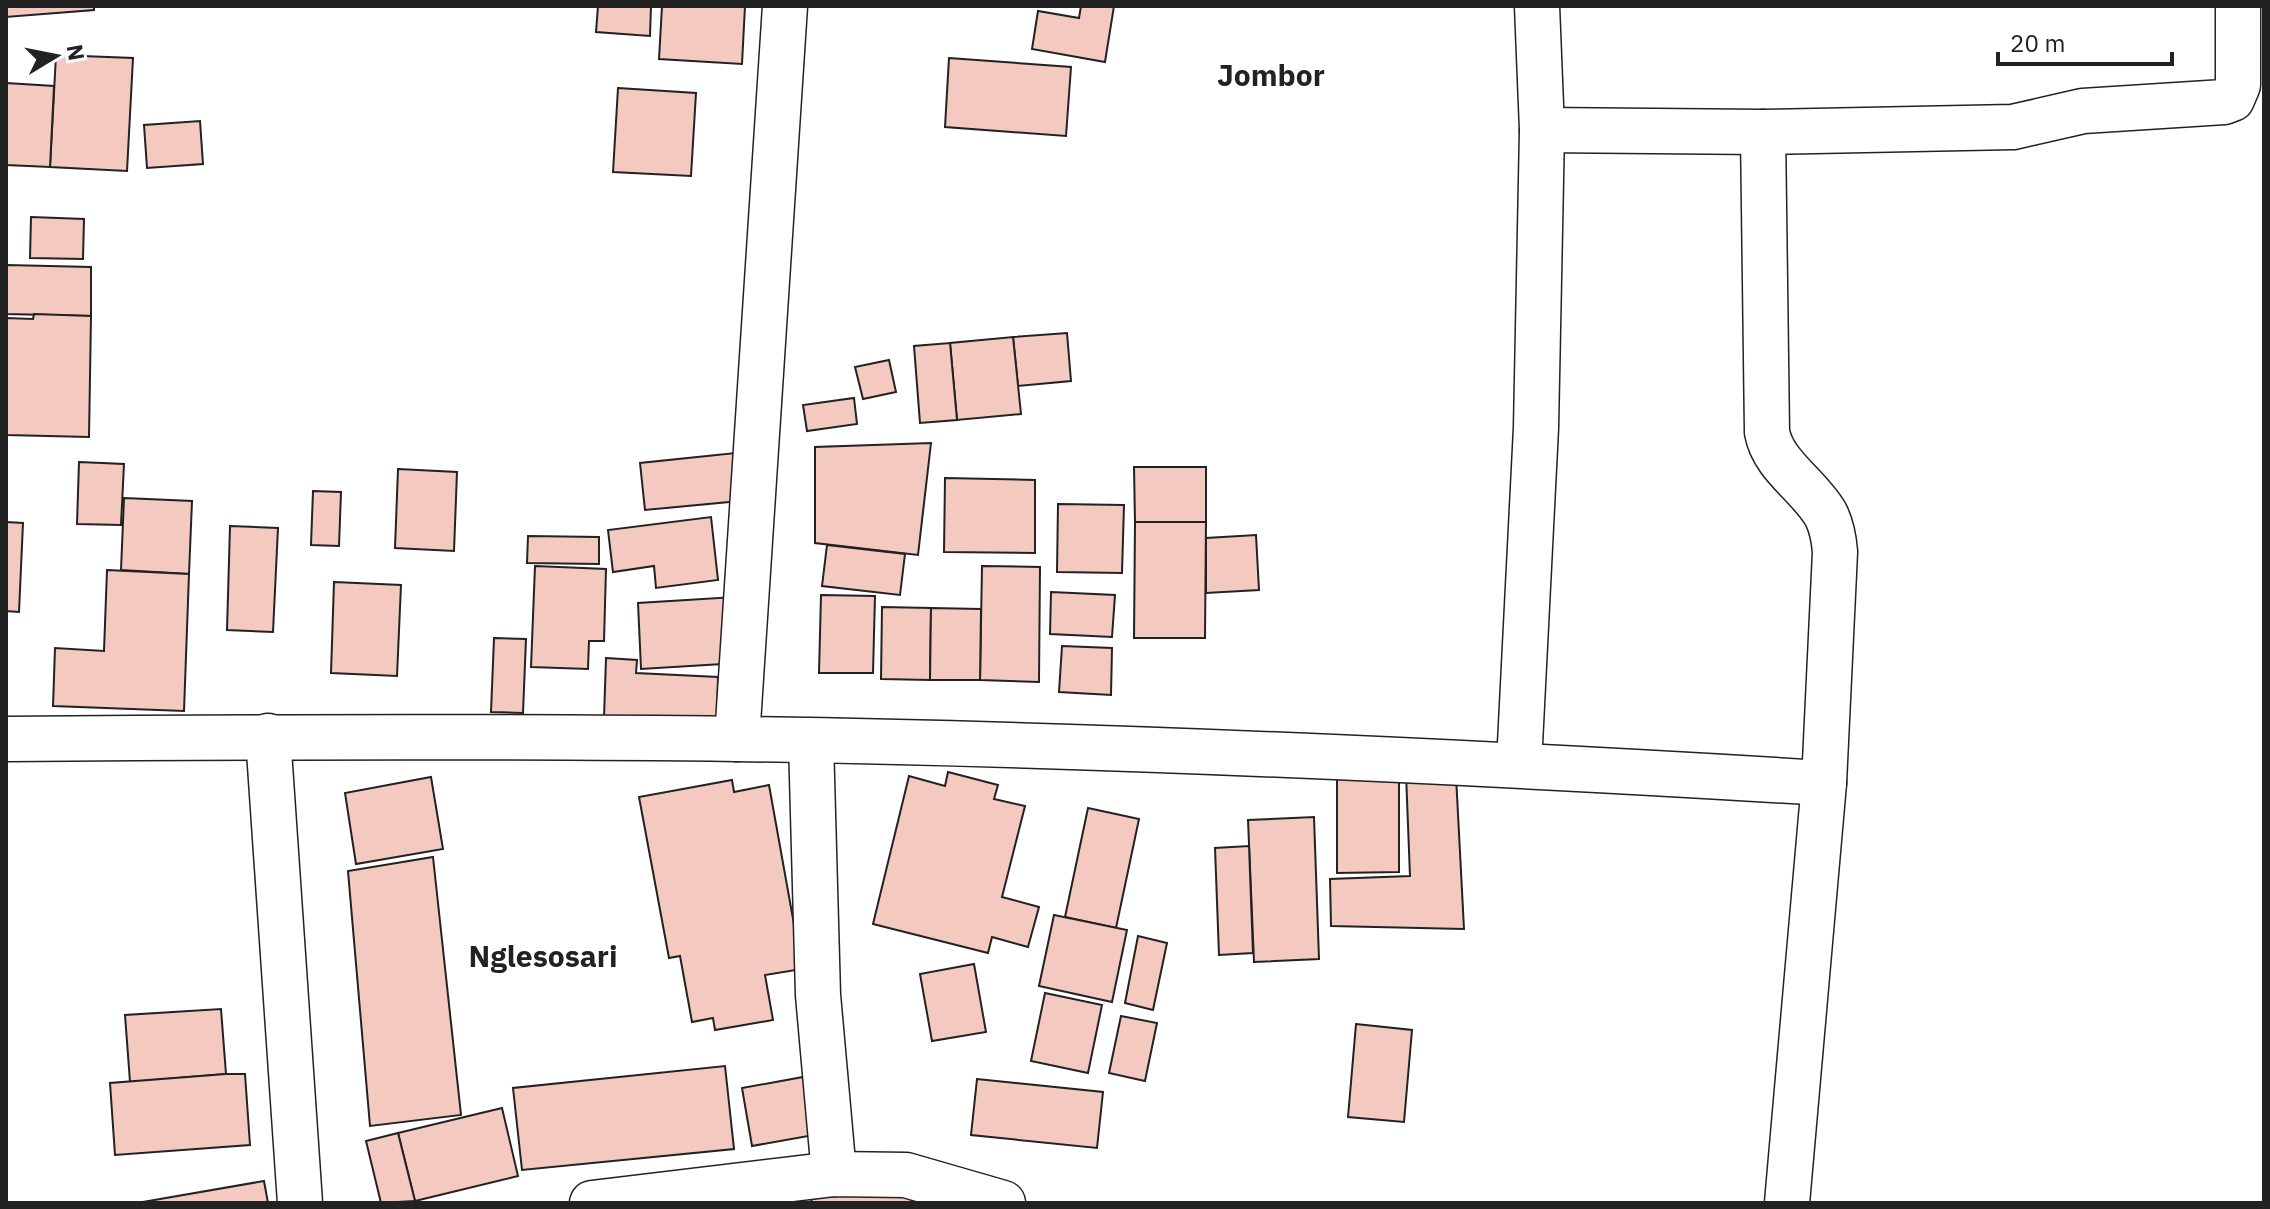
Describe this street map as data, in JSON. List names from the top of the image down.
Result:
{
  "districts": ["Jombor", "Nglesosari"],
  "scale_bar": "20 m",
  "north": "right"
}
